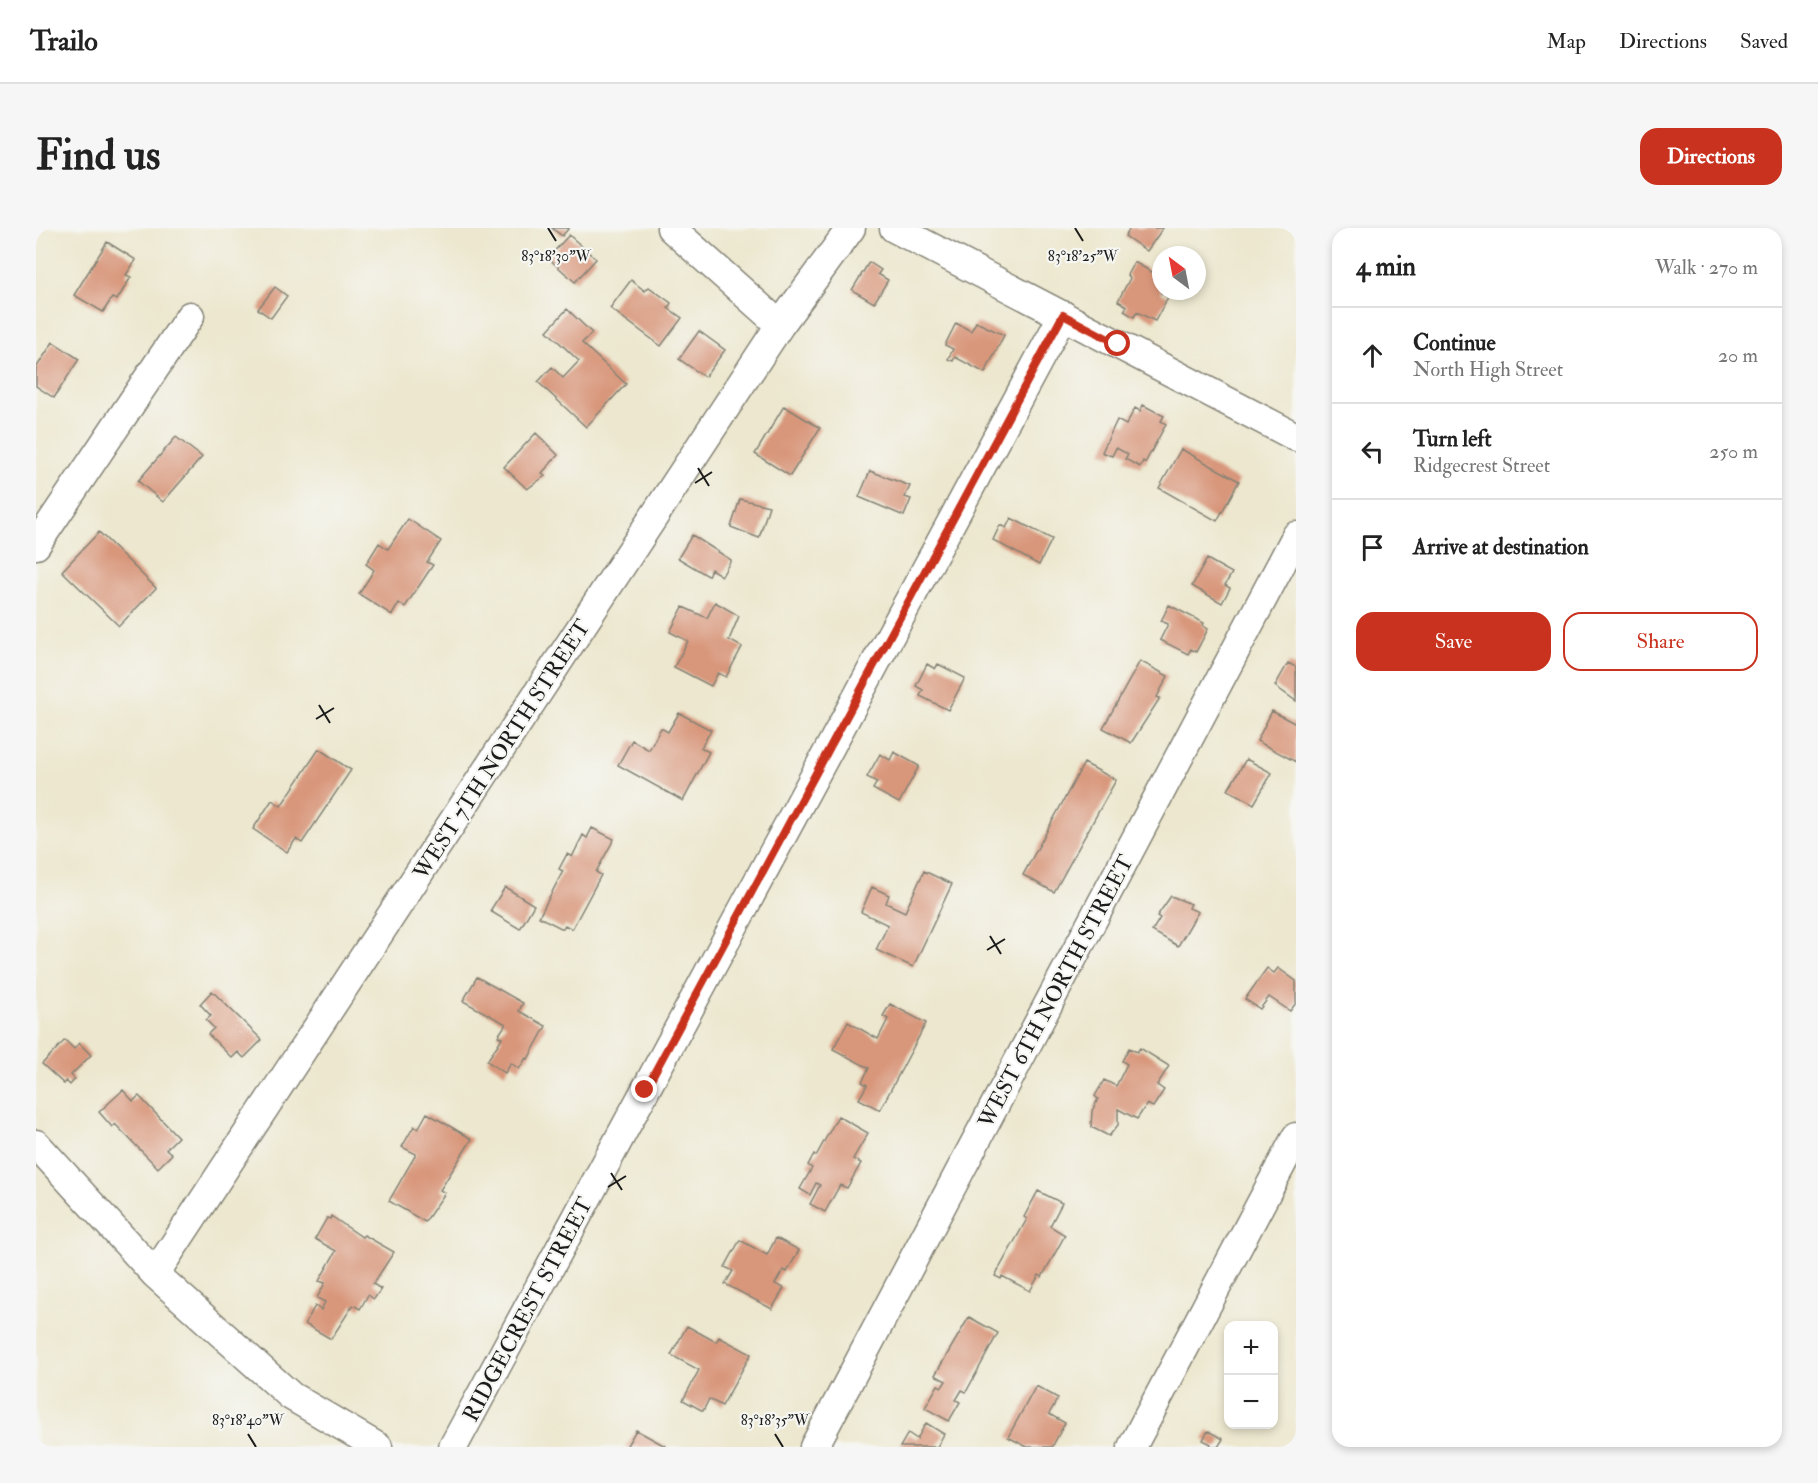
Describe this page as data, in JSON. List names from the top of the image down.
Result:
{
  "streets": {
    "street": ["WEST 7TH NORTH STREET", "WEST 6TH NORTH STREET", "RIDGECREST STREET"]
  },
  "north": "top left",
  "page": {
    "header": "Trailo",
    "nav": ["Map", "Directions", "Saved"],
    "buttons": [
      "Directions",
      ["Save", "Share"]
    ],
    "title": "Find us",
    "heading": ["4 min", "Walk · 270 m"],
    "list": [
      ["Continue", "North High Street", "20 m"],
      ["Turn left", "Ridgecrest Street", "250 m"],
      "Arrive at destination"
    ],
    "map_buttons": ["+", "−"]
  },
  "coordinates": [
    "83°18'30\"W",
    "83°18'25\"W",
    "83°18'40\"W",
    "83°18'35\"W"
  ]
}
